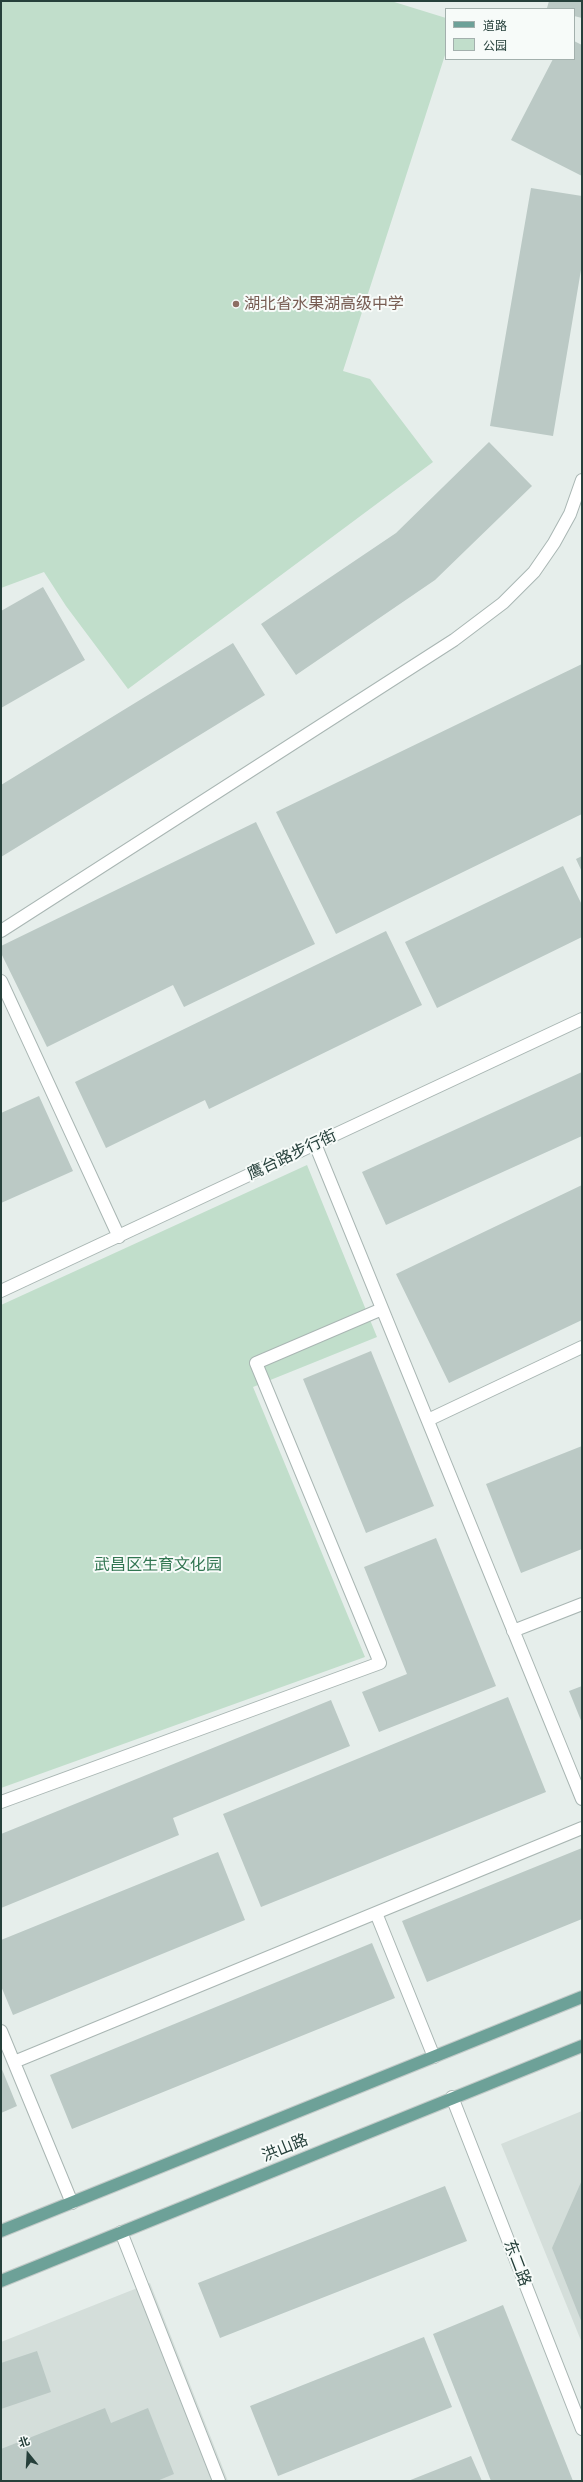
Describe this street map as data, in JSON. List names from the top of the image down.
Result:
{
  "streets": {
    "main road": ["洪山路"],
    "street": ["鹰台路步行街", "东二路"]
  },
  "crossings": [
    ["洪山路", "东二路"]
  ],
  "parks": ["武昌区生育文化园"],
  "places": ["湖北省水果湖高级中学"],
  "legend": ["道路", "公园"],
  "north": "top"
}
